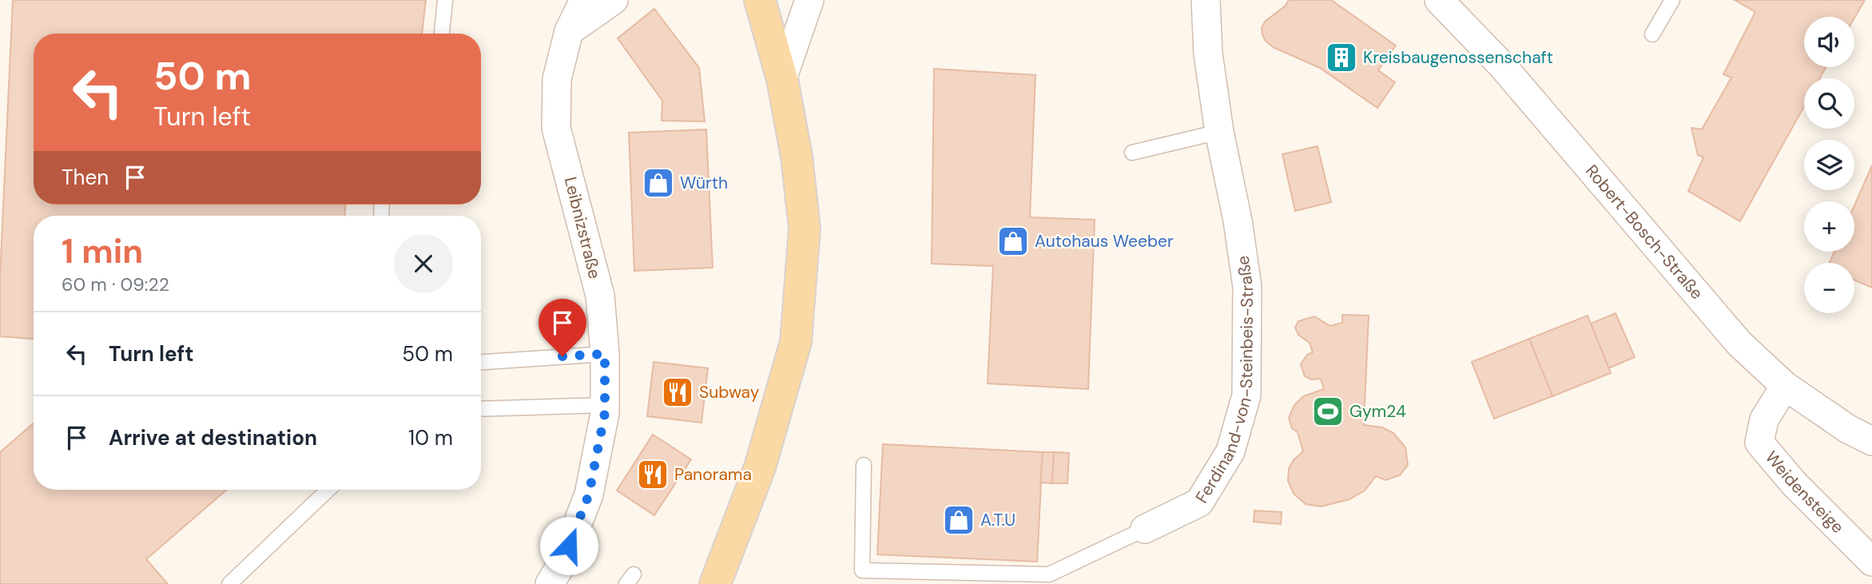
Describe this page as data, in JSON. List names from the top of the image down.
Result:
{
  "streets": {
    "street": [
      "Leibnizstraße",
      "Robert-Bosch-Straße",
      "Ferdinand-von-Steinbeis-Straße",
      "Weidensteige"
    ]
  },
  "crossings": [
    ["Robert-Bosch-Straße", "Weidensteige"]
  ],
  "places": {
    "building": ["Kreisbaugenossenschaft"],
    "shop": ["Würth", "Autohaus Weeber", "A.T.U"],
    "restaurant": ["Subway", "Panorama"],
    "sports": ["Gym24"]
  },
  "page": {
    "map_buttons": ["+", "−"],
    "turn": ["50 m", "Turn left"],
    "then": "Then",
    "heading": ["1 min", "60 m · 09:22"],
    "list": [
      {
        "name": "Turn left",
        "value": "50 m"
      },
      {
        "name": "Arrive at destination",
        "value": "10 m"
      }
    ]
  }
}
